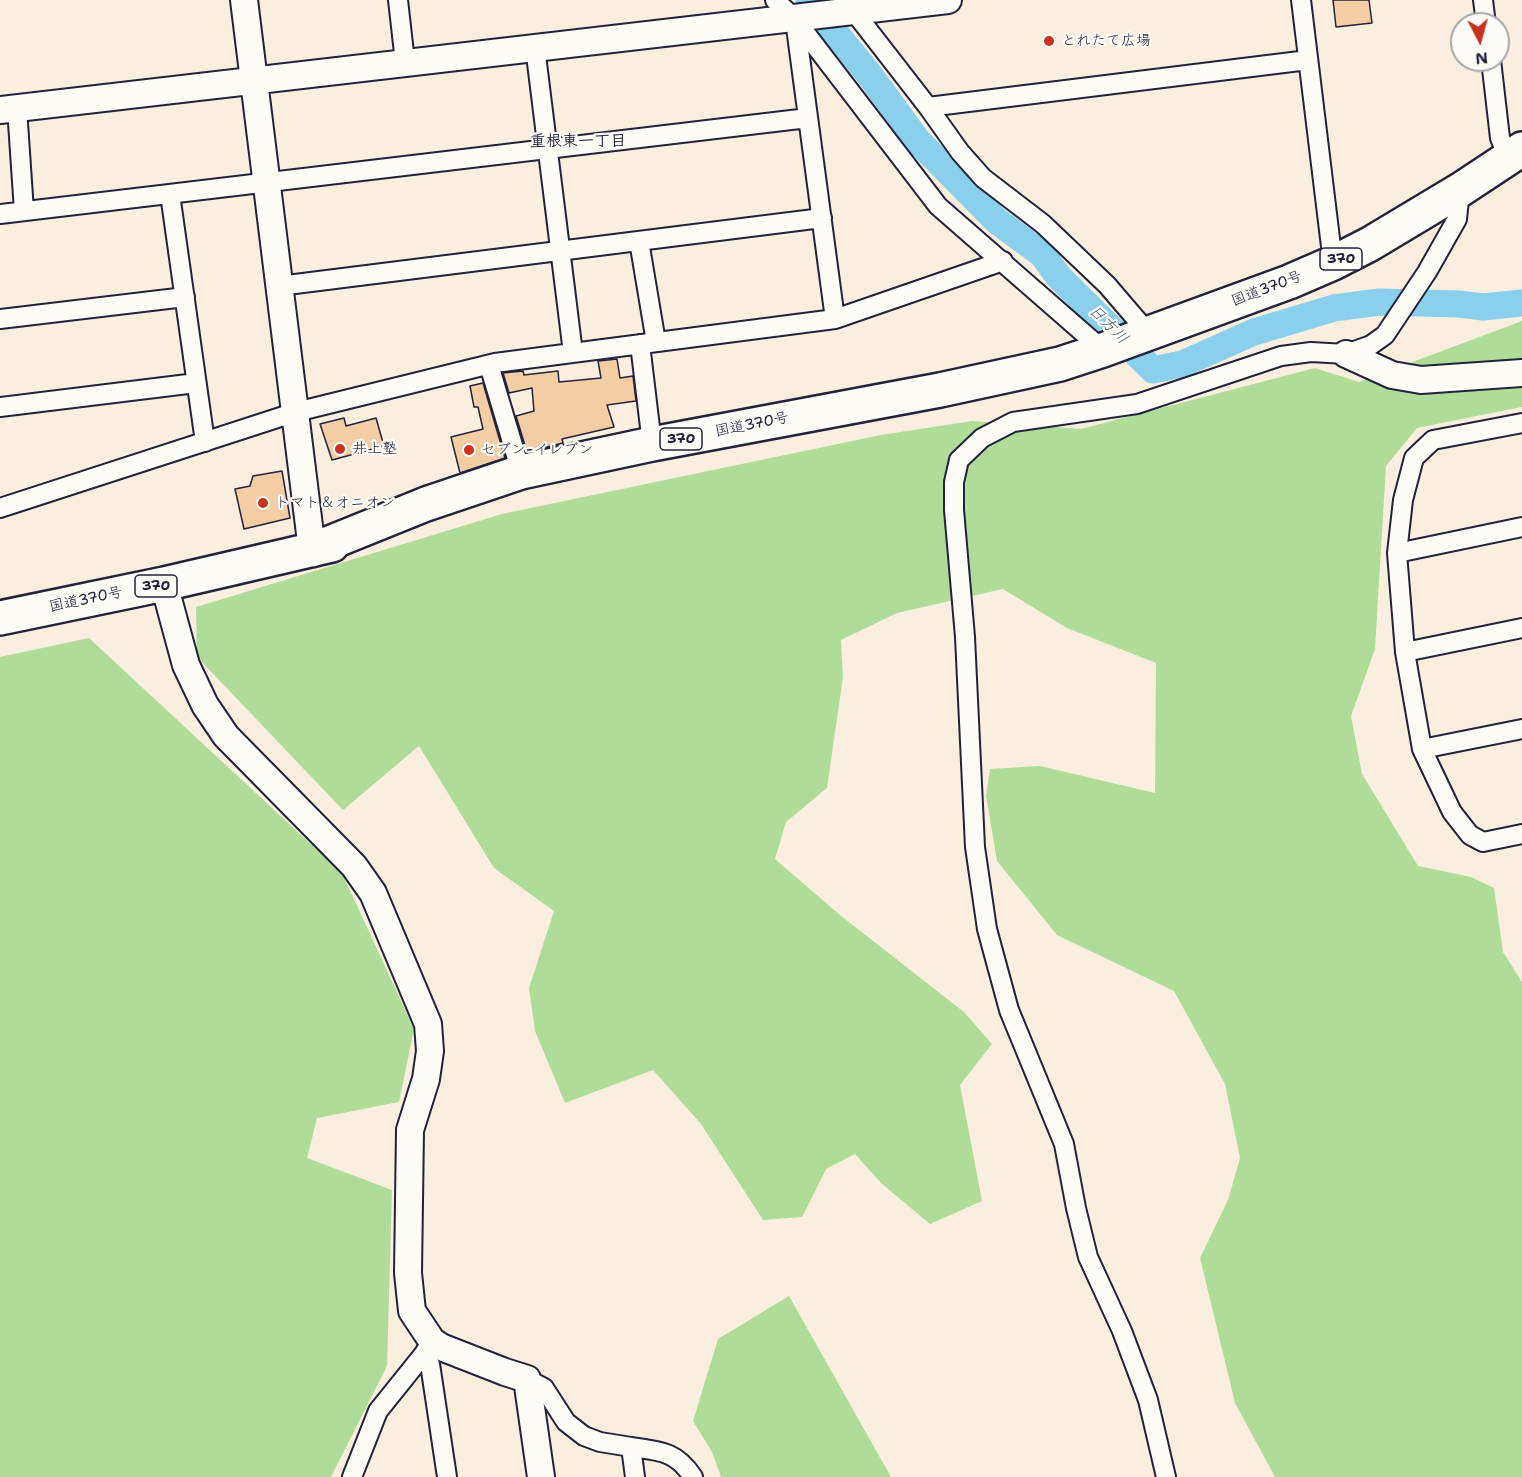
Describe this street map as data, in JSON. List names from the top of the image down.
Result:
{
  "streets": {
    "highway": ["370", "国道370号"]
  },
  "districts": ["重根東一丁目"],
  "water": ["日方川"],
  "places": [
    "とれたて広場",
    "井上塾",
    "セブン-イレブン",
    "トマト＆オニオン"
  ],
  "north": "bottom"
}
